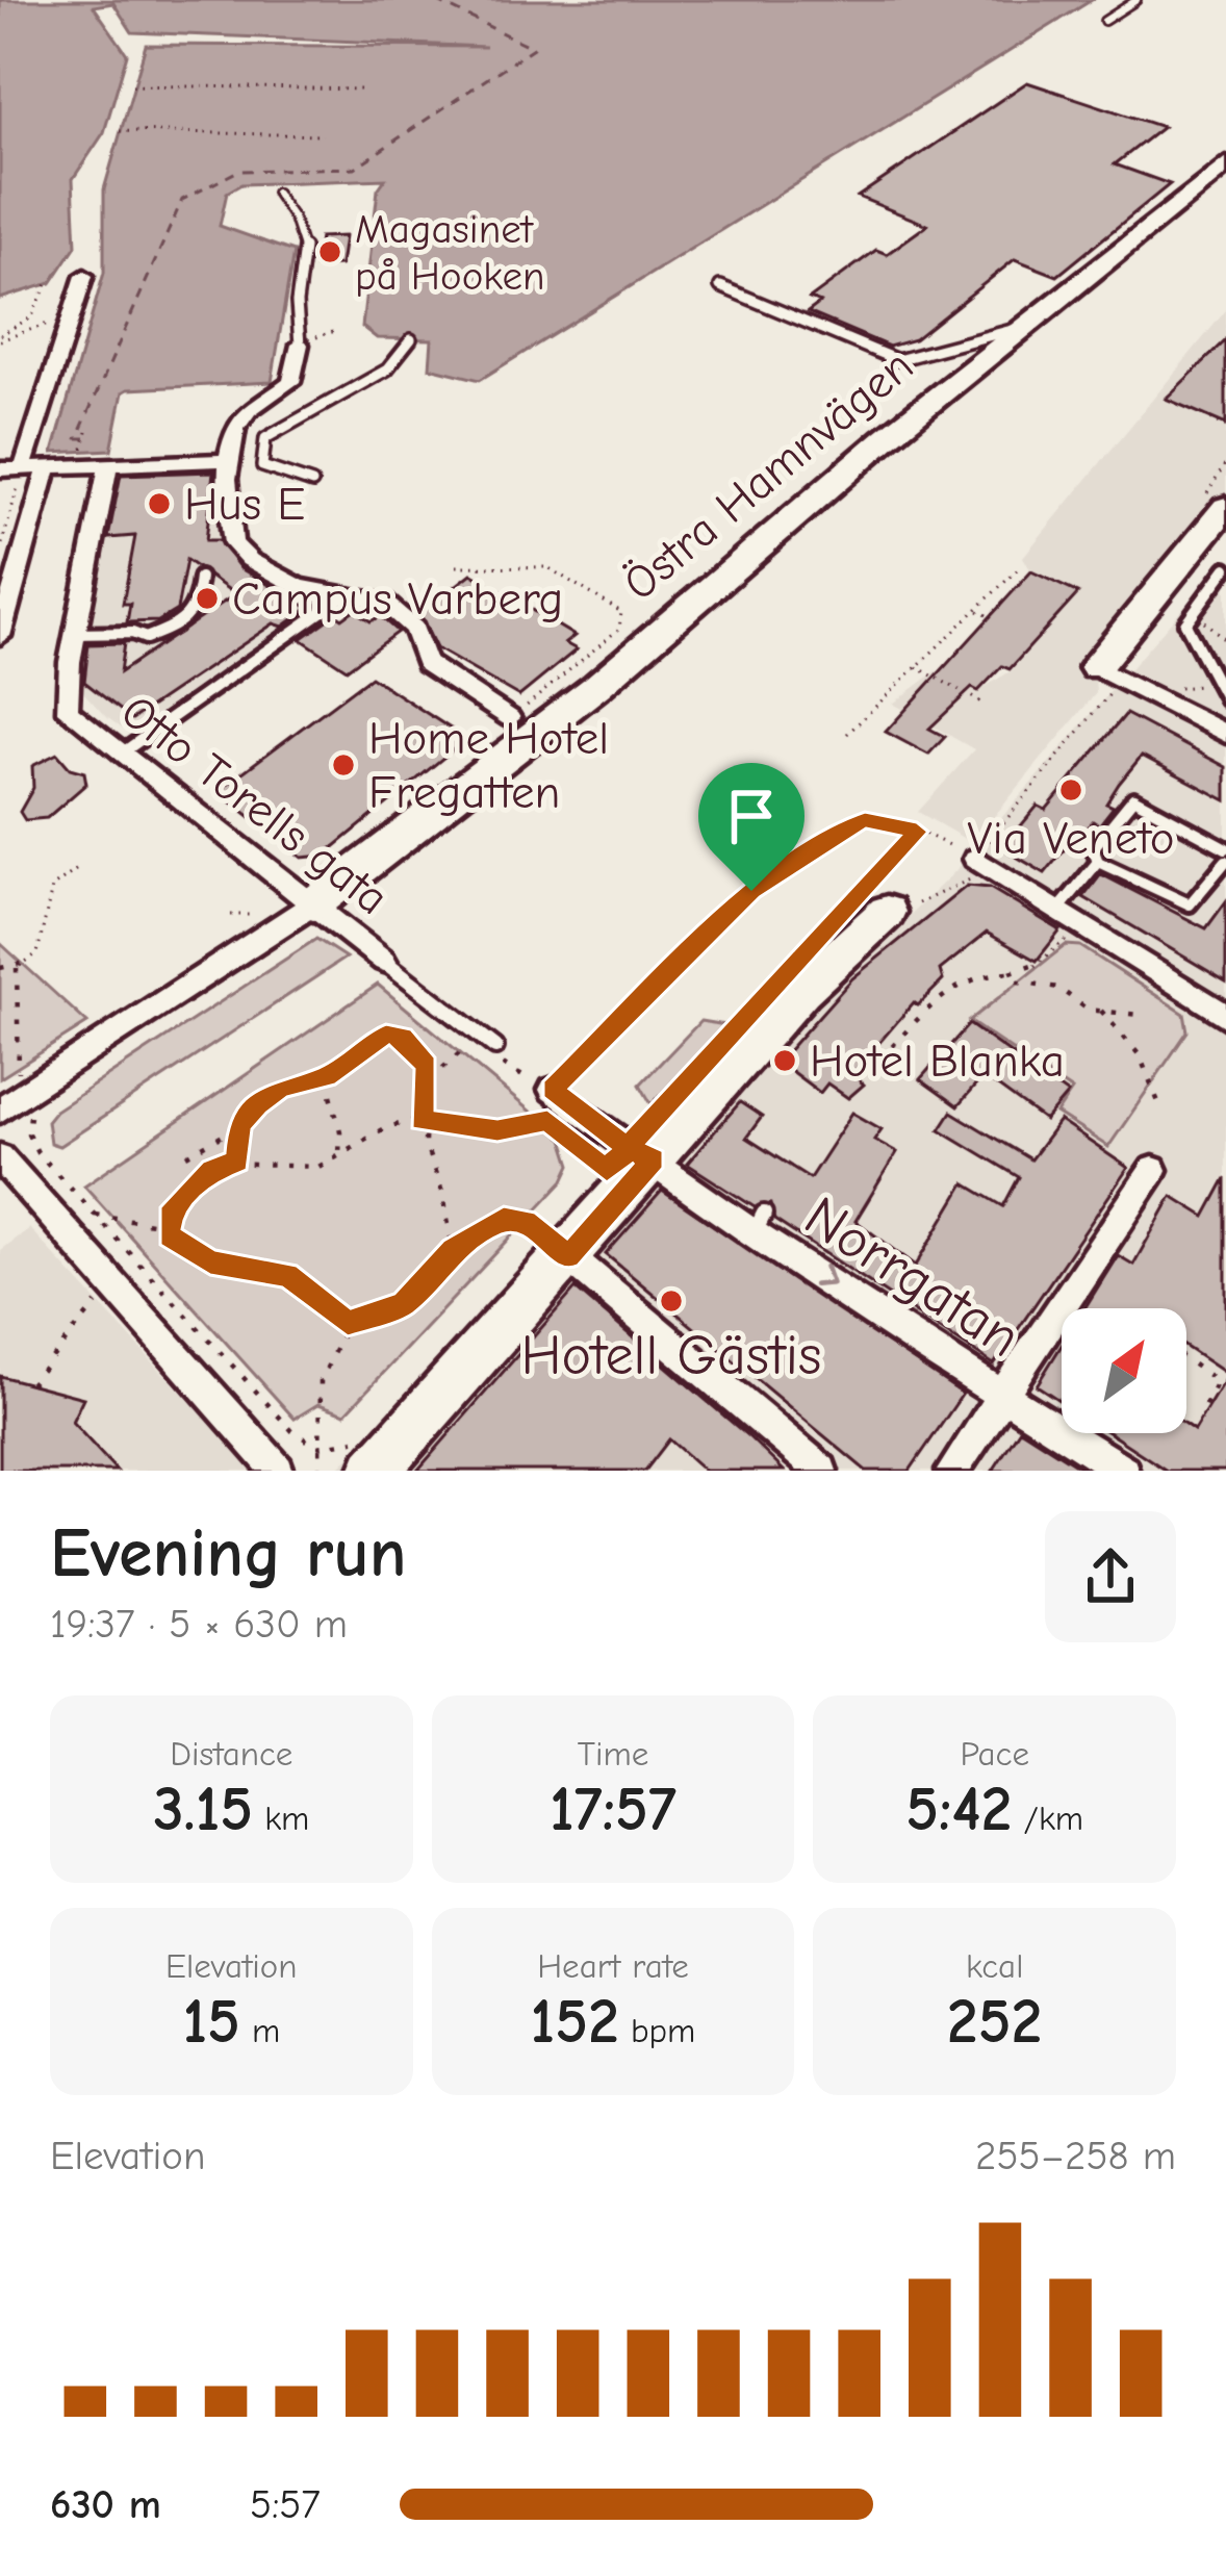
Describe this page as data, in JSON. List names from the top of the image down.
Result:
{
  "streets": {
    "street": ["Östra Hamnvägen", "Otto Torells gata", "Norrgatan"]
  },
  "crossings": [
    ["Östra Hamnvägen", "Otto Torells gata"]
  ],
  "places": [
    "Magasinet på Hooken",
    "Hus E",
    "Campus Varberg",
    "Home Hotel Fregatten",
    "Via Veneto",
    "Hotel Blanka",
    "Hotell Gästis"
  ],
  "north": "top right",
  "page": {
    "heading": ["Evening run", "19:37 · 5 × 630 m"],
    "stats": [
      ["Distance", "3.15 km"],
      ["Time", "17:57"],
      ["Pace", "5:42 /km"],
      ["Elevation", "15 m"],
      ["Heart rate", "152 bpm"],
      ["kcal", "252"]
    ],
    "chart": ["Elevation", "255–258 m"],
    "list": [
      {
        "name": "630 m",
        "note": "5:57"
      }
    ]
  }
}
